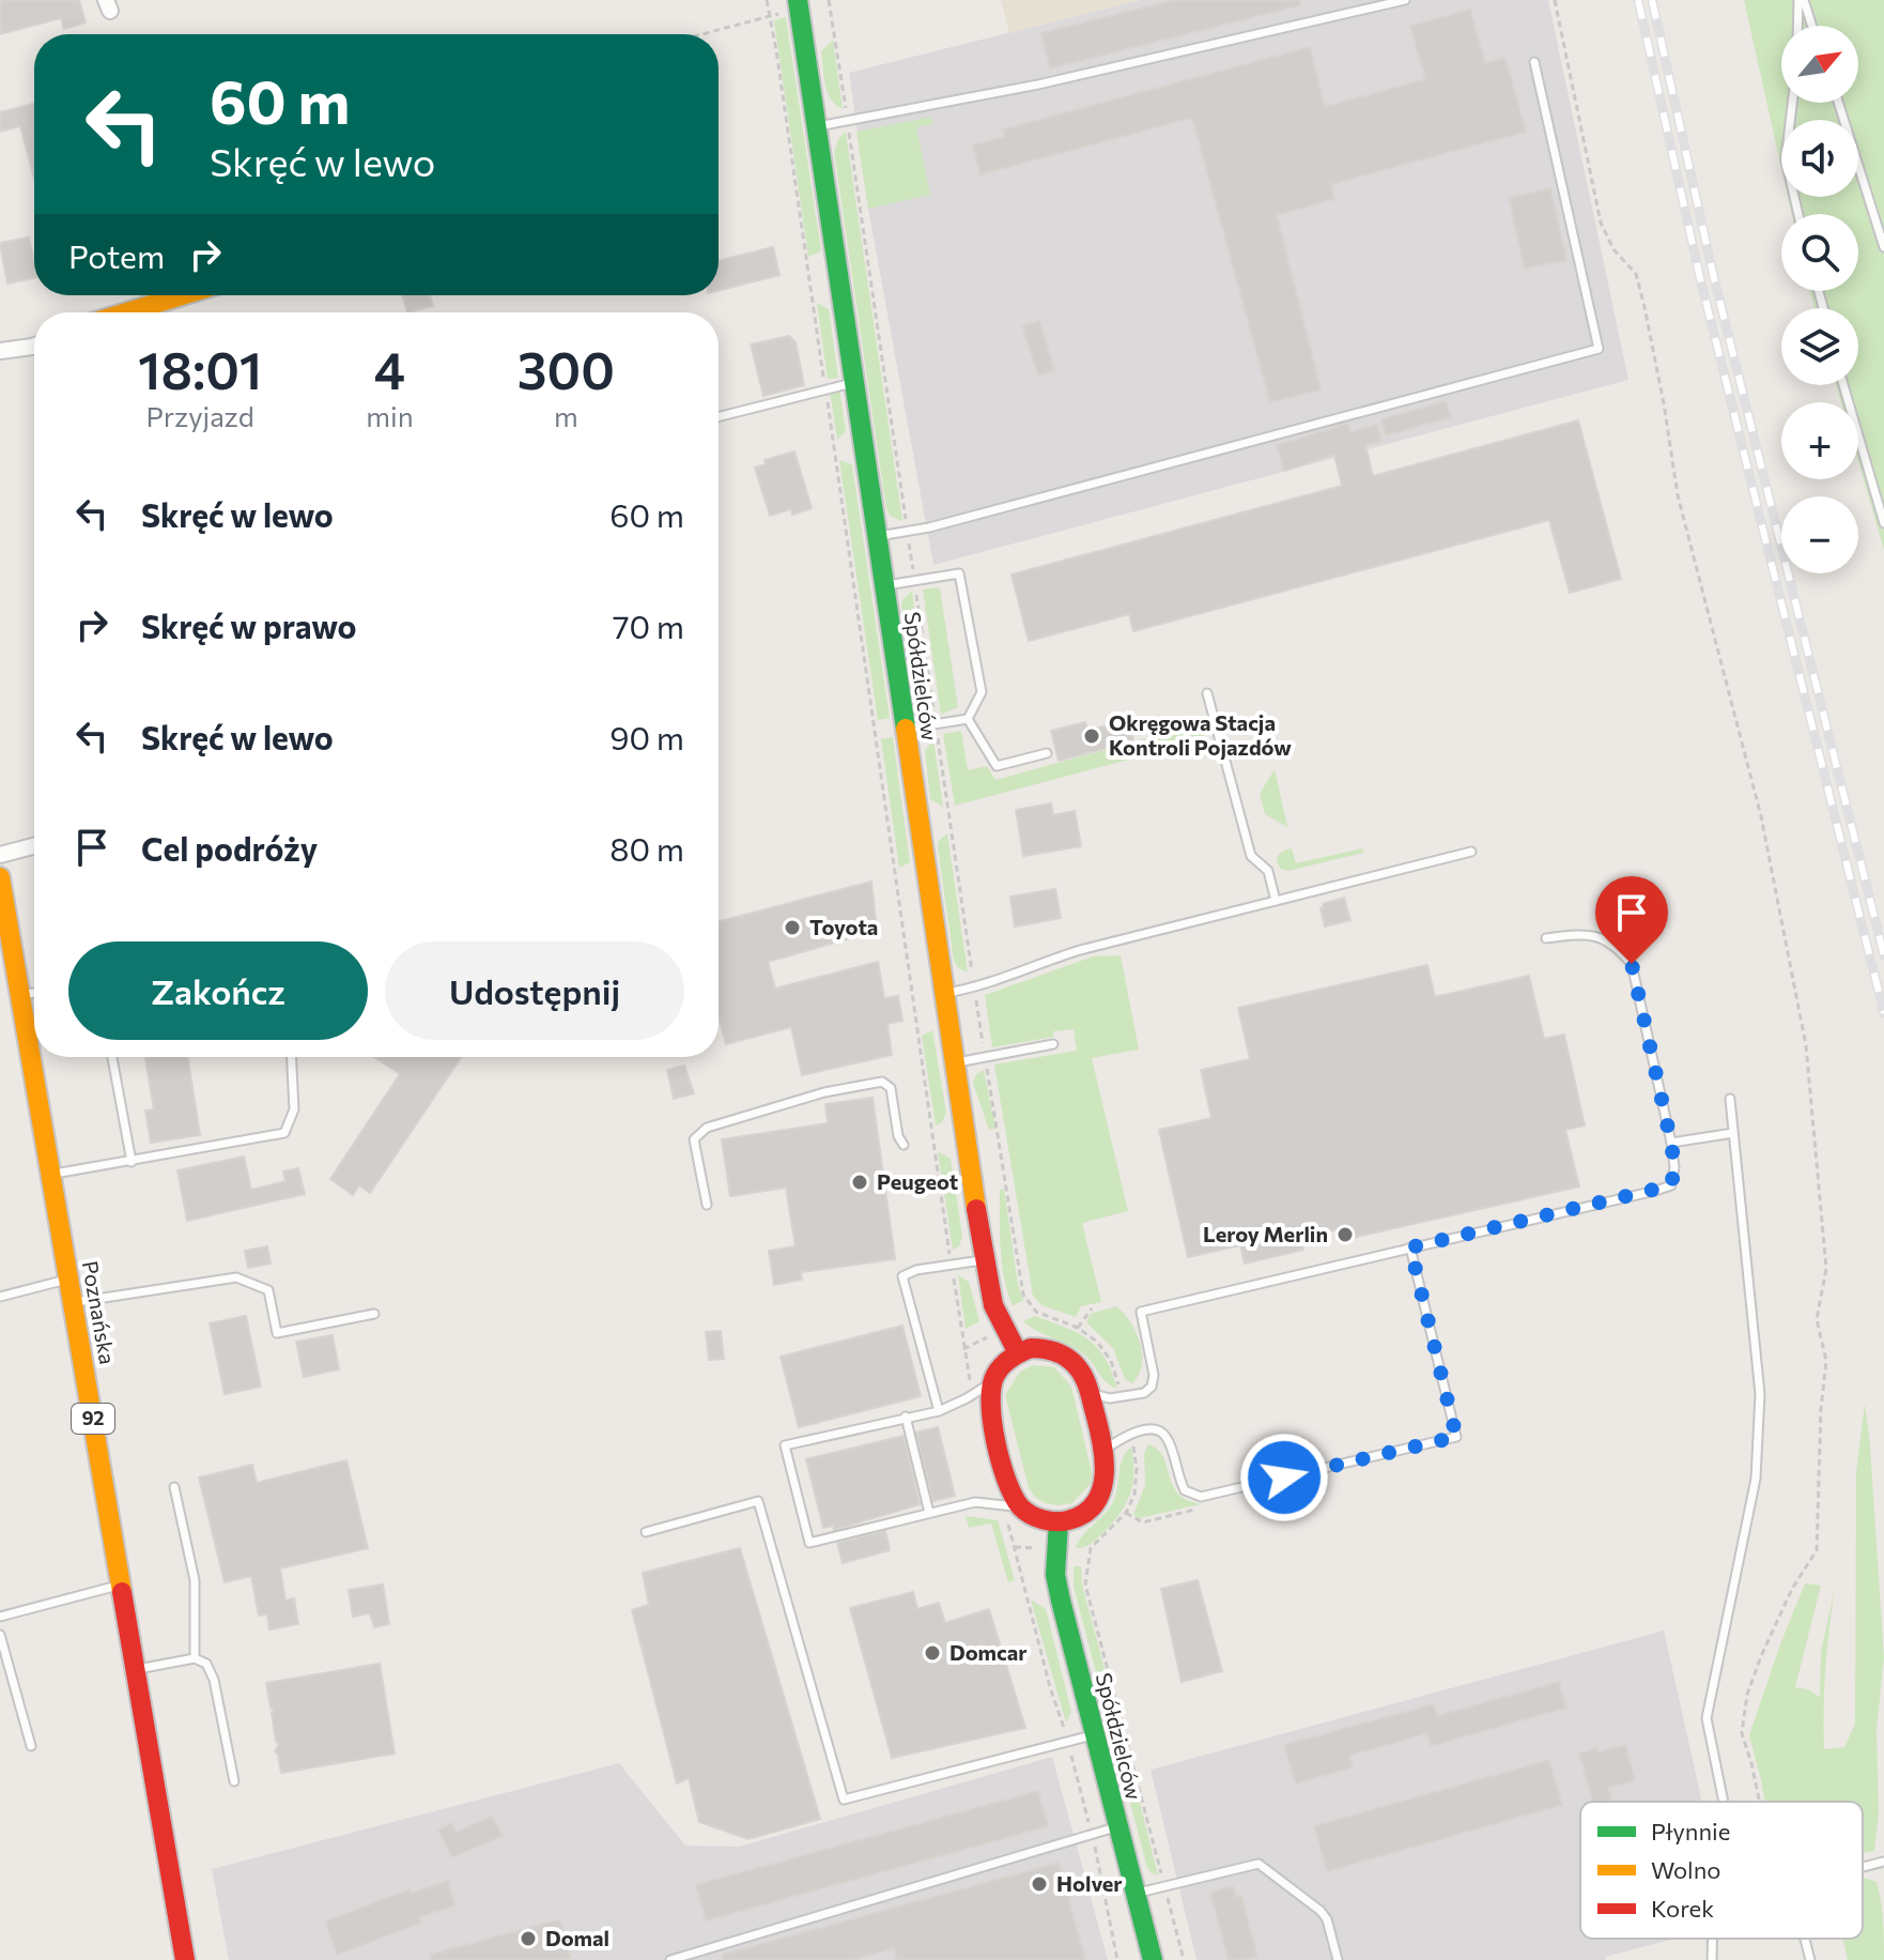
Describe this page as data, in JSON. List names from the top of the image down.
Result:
{
  "streets": {
    "street": ["Spółdzielców", "Poznańska", "92"]
  },
  "places": [
    "Okręgowa Stacja Kontroli Pojazdów",
    "Toyota",
    "Peugeot",
    "Leroy Merlin",
    "Domcar",
    "Holver",
    "Domal"
  ],
  "legend": ["Płynnie", "Wolno", "Korek"],
  "north": "top right",
  "page": {
    "map_buttons": ["+", "−"],
    "turn": ["60 m", "Skręć w lewo"],
    "then": "Potem",
    "eta": [
      "18:01",
      "Przyjazd",
      "4",
      "min",
      "300",
      "m"
    ],
    "list": [
      {
        "name": "Skręć w lewo",
        "value": "60 m"
      },
      {
        "name": "Skręć w prawo",
        "value": "70 m"
      },
      {
        "name": "Skręć w lewo",
        "value": "90 m"
      },
      {
        "name": "Cel podróży",
        "value": "80 m"
      }
    ],
    "buttons": ["Zakończ", "Udostępnij"]
  }
}
